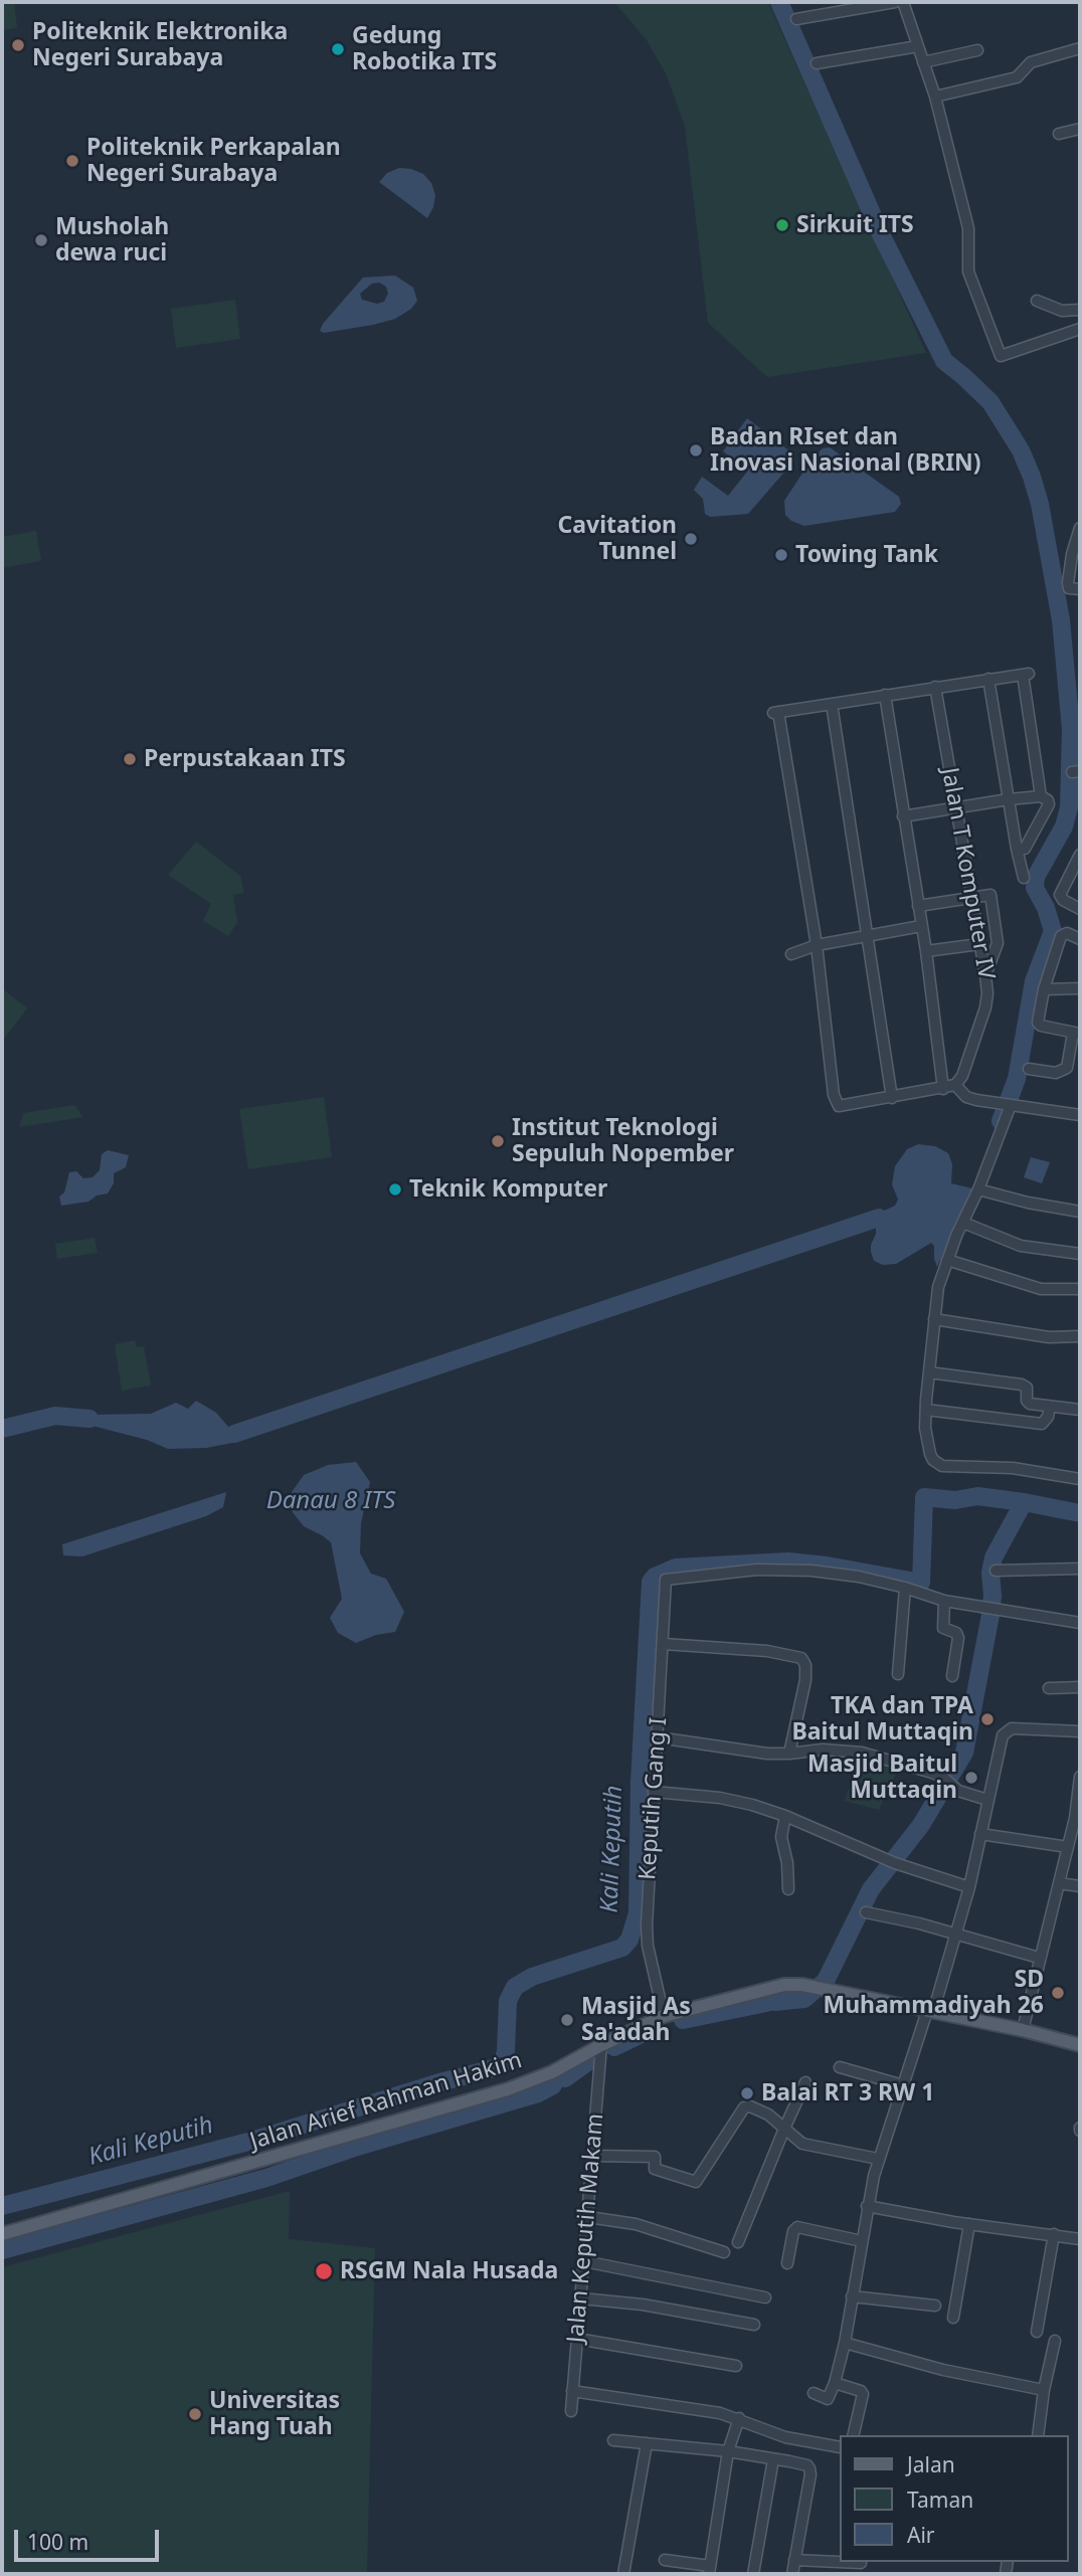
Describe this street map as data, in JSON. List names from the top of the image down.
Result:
{
  "streets": {
    "main road": ["Jalan Arief Rahman Hakim"],
    "street": ["Jalan T Komputer IV", "Keputih Gang I", "Jalan Keputih Makam"]
  },
  "crossings": [
    ["Keputih Gang I", "Jalan Arief Rahman Hakim"],
    ["Jalan Arief Rahman Hakim", "Jalan Keputih Makam"]
  ],
  "water": ["Danau 8 ITS", "Kali Keputih"],
  "places": [
    "Politeknik Elektronika Negeri Surabaya",
    "Gedung Robotika ITS",
    "Politeknik Perkapalan Negeri Surabaya",
    "Sirkuit ITS",
    "Musholah dewa ruci",
    "Badan RIset dan Inovasi Nasional (BRIN)",
    "Cavitation Tunnel",
    "Towing Tank",
    "Perpustakaan ITS",
    "Institut Teknologi Sepuluh Nopember",
    "Teknik Komputer",
    "TKA dan TPA Baitul Muttaqin",
    "Masjid Baitul Muttaqin",
    "SD Muhammadiyah 26",
    "Masjid As Sa'adah",
    "Balai RT 3 RW 1",
    "RSGM Nala Husada",
    "Universitas Hang Tuah"
  ],
  "legend": ["Jalan", "Taman", "Air"],
  "scale_bar": "100 m"
}
